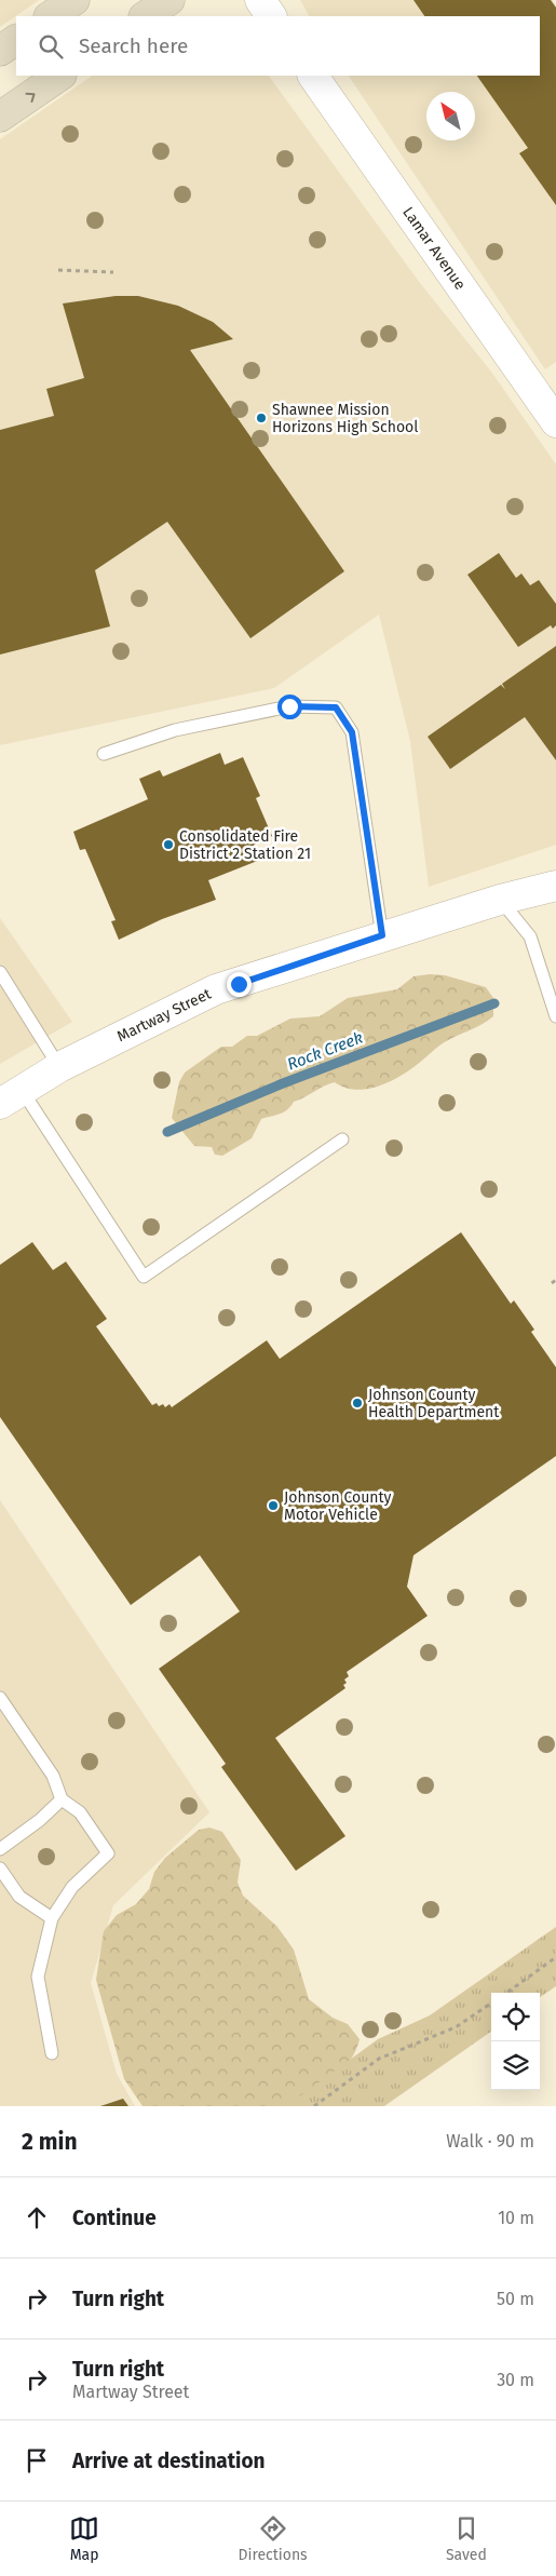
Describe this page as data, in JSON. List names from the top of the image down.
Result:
{
  "streets": {
    "street": ["Lamar Avenue", "Martway Street"]
  },
  "water": ["Rock Creek"],
  "places": [
    "Shawnee Mission Horizons High School",
    "Consolidated Fire District 2 Station 21",
    "Johnson County Health Department",
    "Johnson County Motor Vehicle"
  ],
  "north": "top left",
  "page": {
    "search": "Search here",
    "heading": ["2 min", "Walk · 90 m"],
    "list": [
      ["Continue", "10 m"],
      ["Turn right", "50 m"],
      ["Turn right", "Martway Street", "30 m"],
      "Arrive at destination"
    ],
    "nav": ["Map", "Directions", "Saved"]
  }
}
